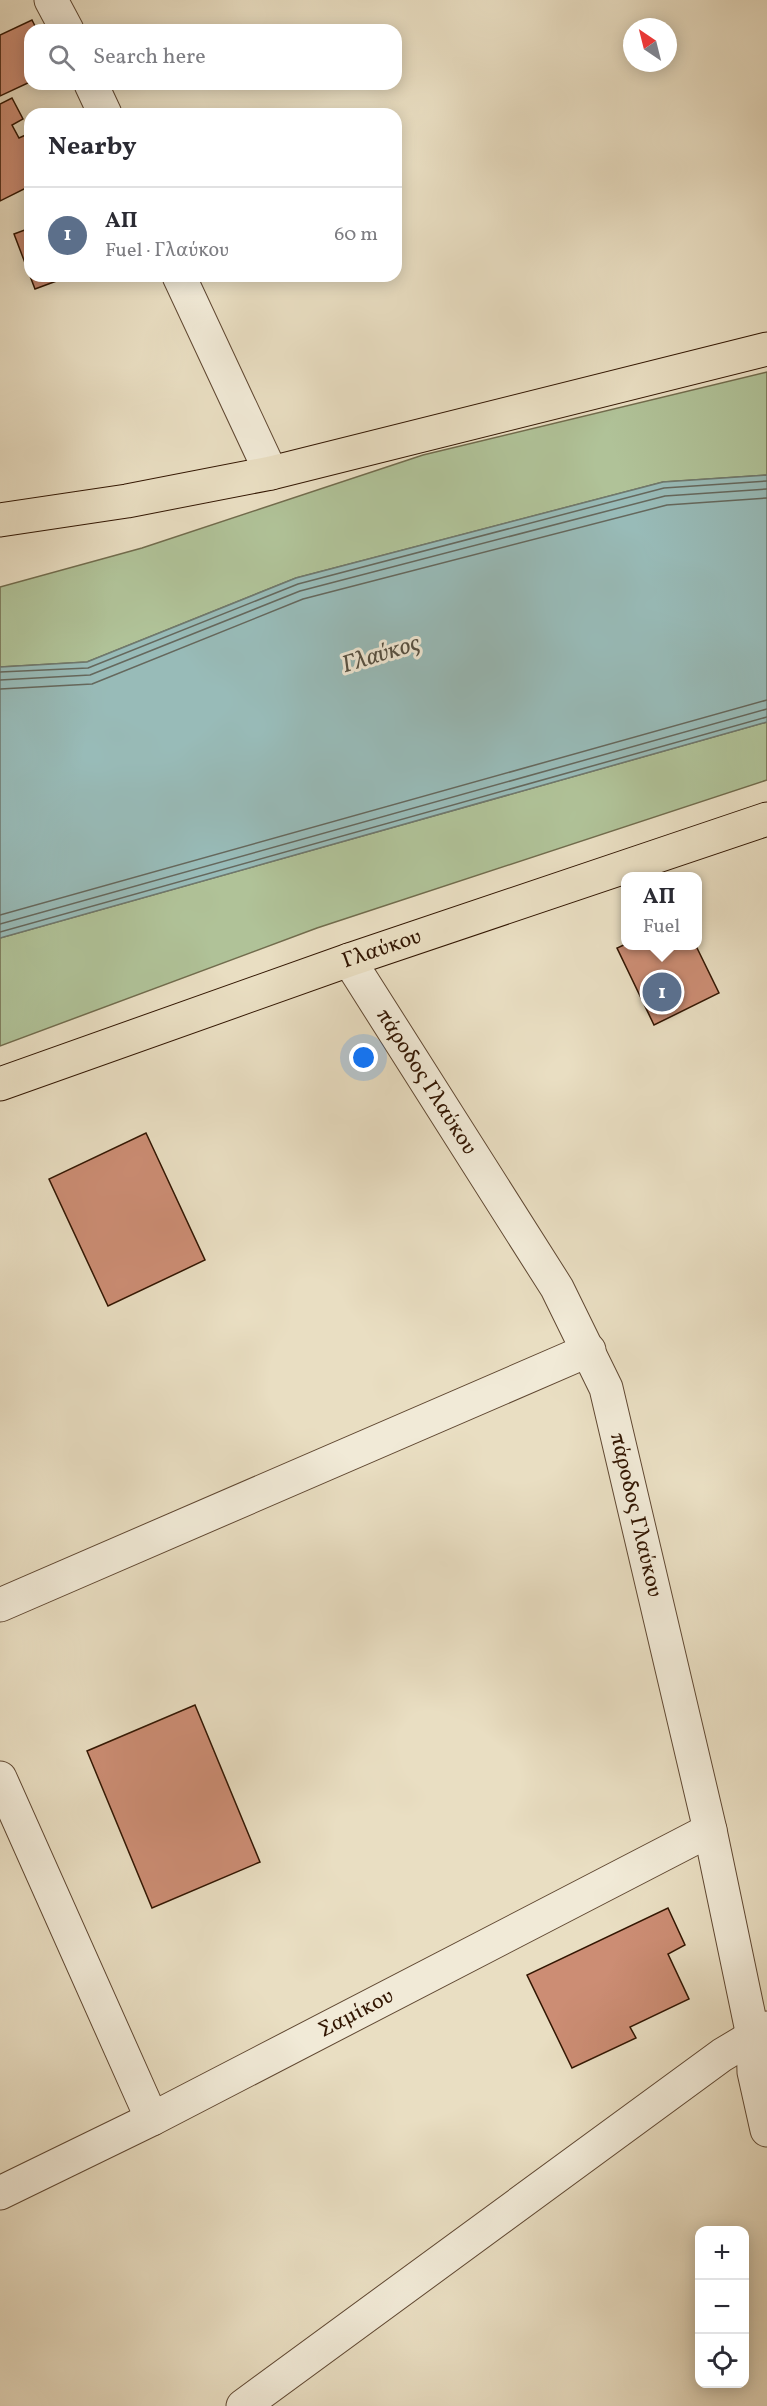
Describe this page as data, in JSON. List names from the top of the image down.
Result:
{
  "streets": {
    "main road": ["Γλαύκου"],
    "street": ["πάροδος Γλαύκου", "Σαμίκου"]
  },
  "crossings": [
    ["Γλαύκου", "πάροδος Γλαύκου"],
    ["πάροδος Γλαύκου", "Σαμίκου"]
  ],
  "water": ["Γλαύκος"],
  "north": "top left",
  "page": {
    "search": "Search here",
    "heading": "Nearby",
    "list": [
      {
        "mark": "1",
        "name": "ΑΠ",
        "note": "Fuel · Γλαύκου",
        "value": "60 m"
      }
    ],
    "popup": ["ΑΠ", "Fuel"],
    "pins": "1",
    "map_buttons": ["+", "−"]
  }
}
